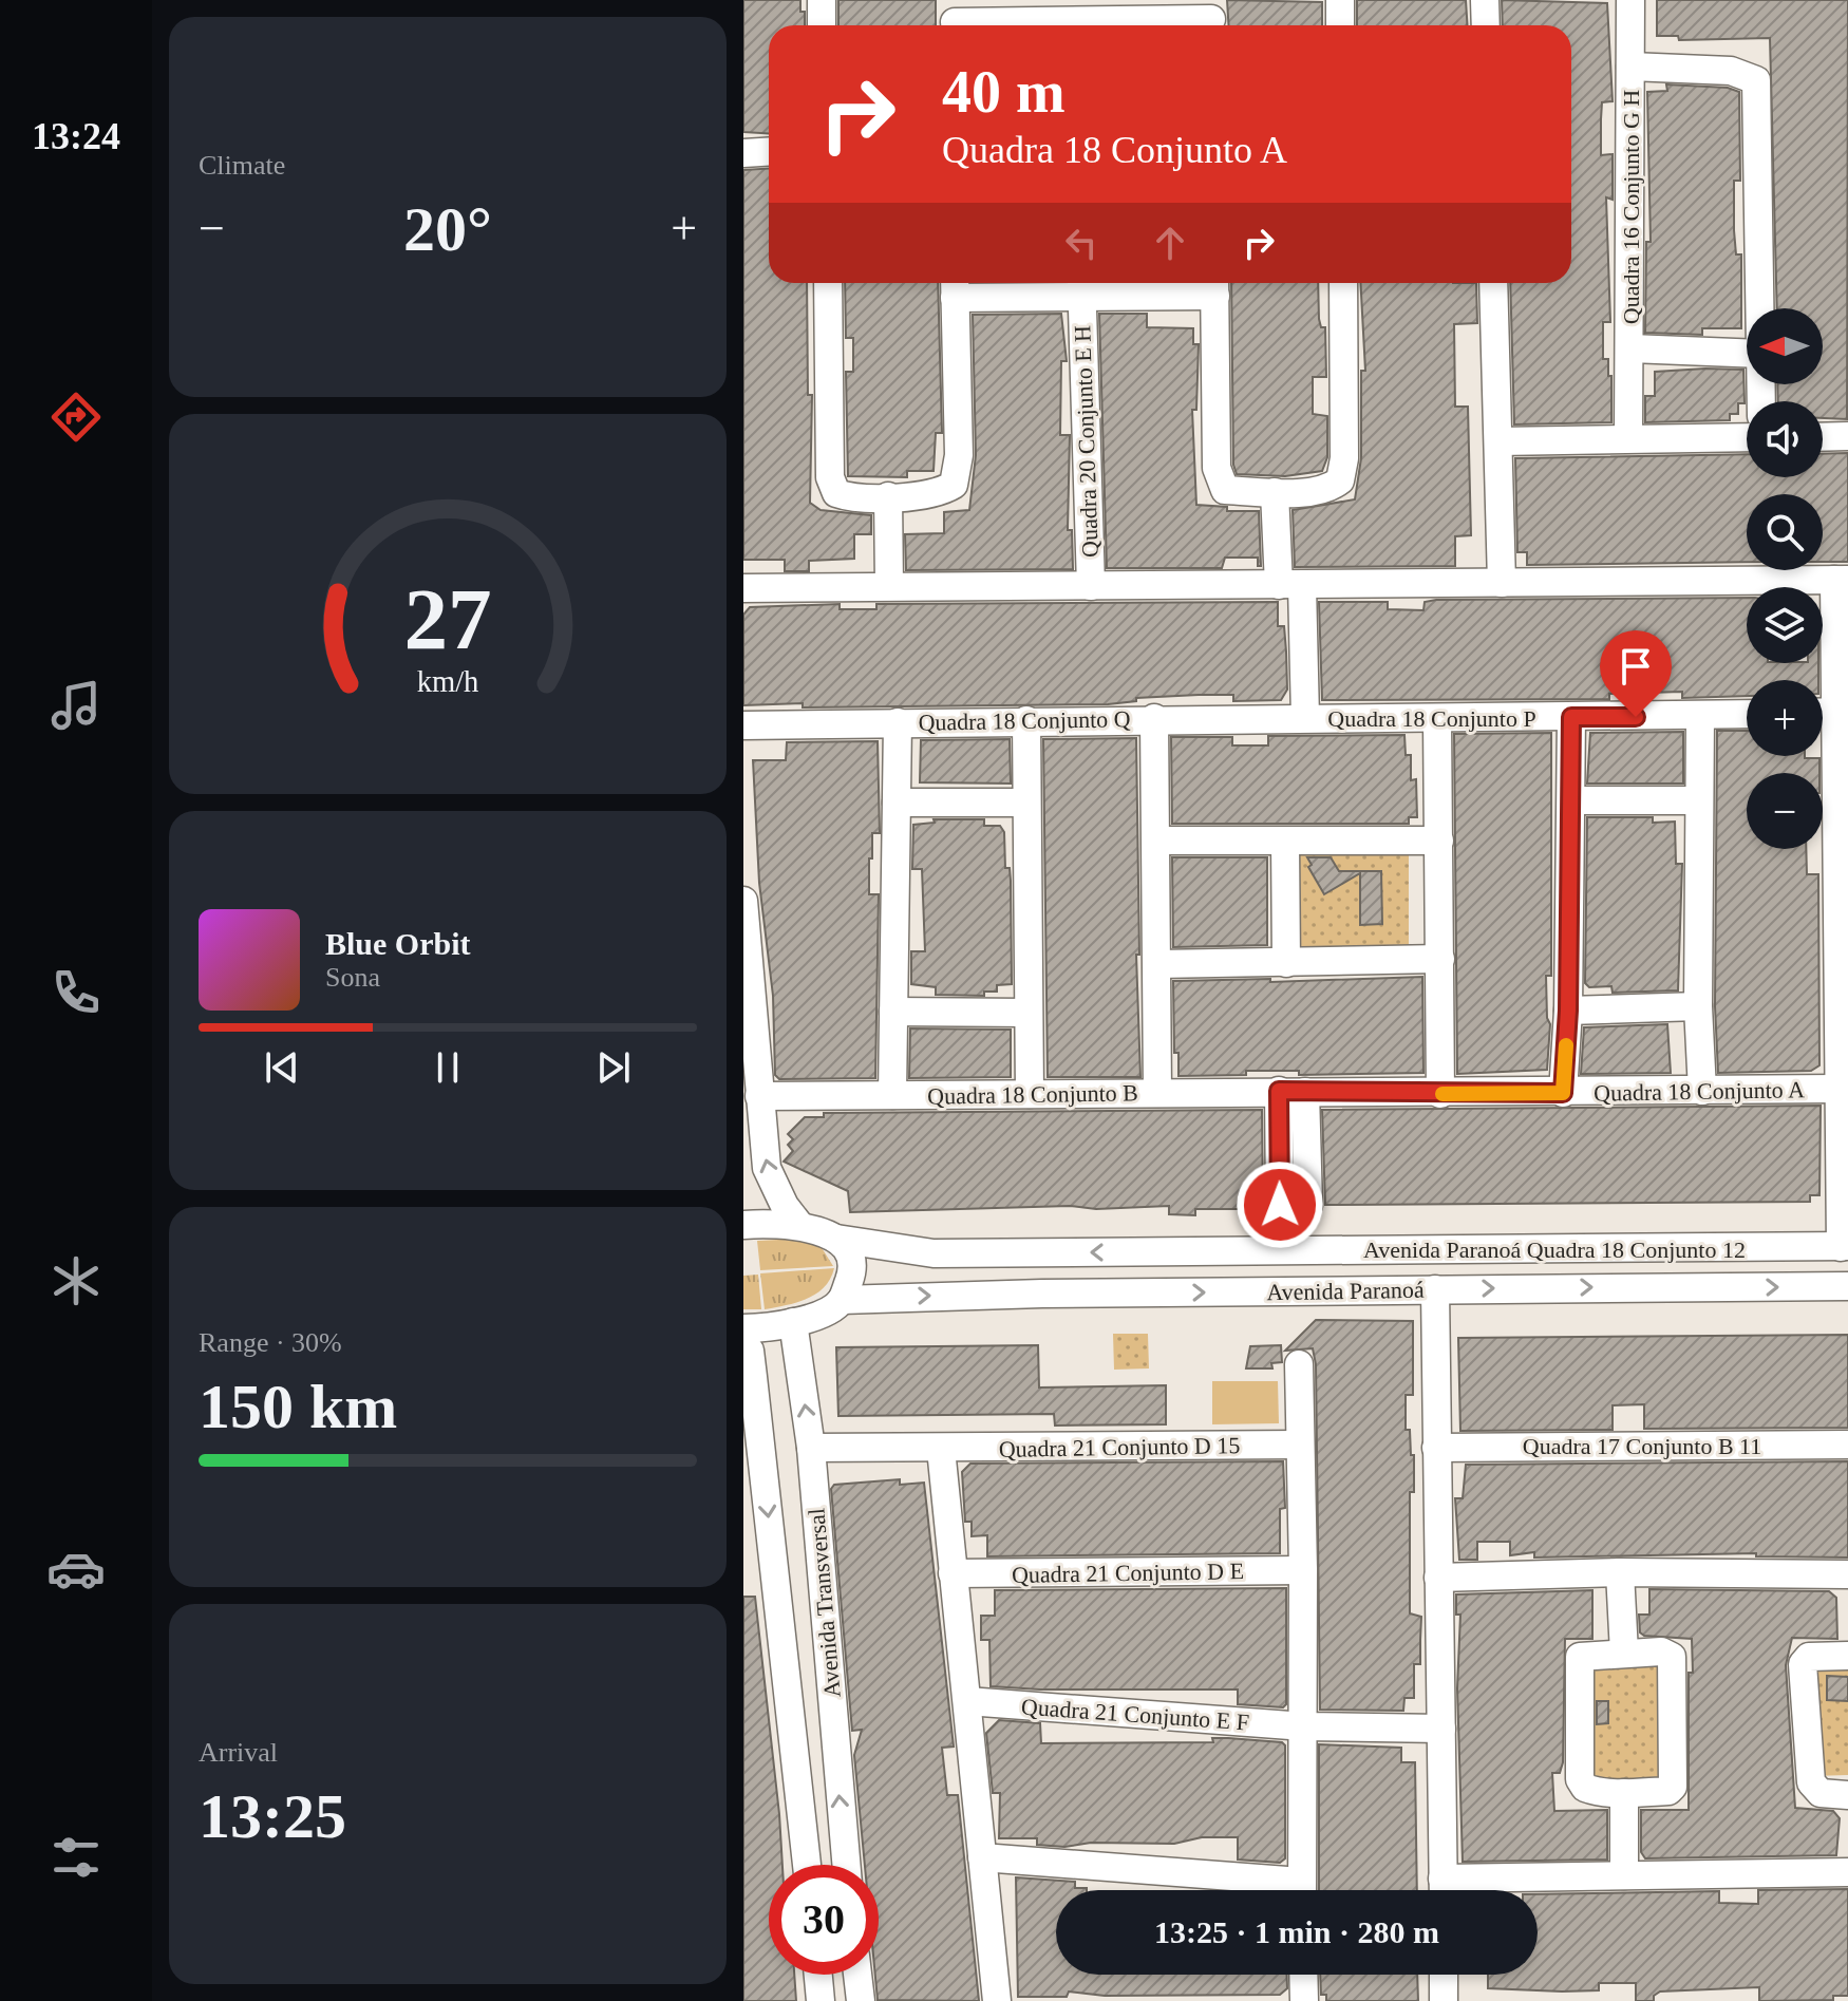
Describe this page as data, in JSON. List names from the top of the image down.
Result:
{
  "streets": {
    "street": [
      "Quadra 16 Conjunto G H",
      "Quadra 20 Conjunto E H",
      "Quadra 18 Conjunto P",
      "Quadra 18 Conjunto Q",
      "Quadra 18 Conjunto A",
      "Quadra 18 Conjunto B",
      "Avenida Paranoá Quadra 18 Conjunto 12",
      "Avenida Paranoá",
      "Quadra 17 Conjunto B 11",
      "Quadra 21 Conjunto D 15",
      "Quadra 21 Conjunto D E",
      "Avenida Transversal",
      "Quadra 21 Conjunto E F"
    ]
  },
  "crossings": [
    ["Quadra 18 Conjunto P", "Quadra 18 Conjunto Q"],
    ["Quadra 18 Conjunto A", "Quadra 18 Conjunto B"],
    ["Quadra 21 Conjunto D 15", "Avenida Transversal"]
  ],
  "one_way": ["Avenida Paranoá Quadra 18 Conjunto 12", "Avenida Paranoá"],
  "north": "left",
  "page": {
    "tabs": "13:24",
    "tile": [
      "Climate",
      ["Range · 30%", "150 km"],
      ["Arrival", "13:25"]
    ],
    "turn": ["40 m", "Quadra 18 Conjunto A"],
    "heat": ["−", "20°", "+"],
    "map_buttons": ["+", "−"],
    "song": ["Blue Orbit", "Sona"],
    "limit": "30",
    "trip": "13:25 · 1 min · 280 m",
    "gauge": ["27", "km/h"]
  }
}
